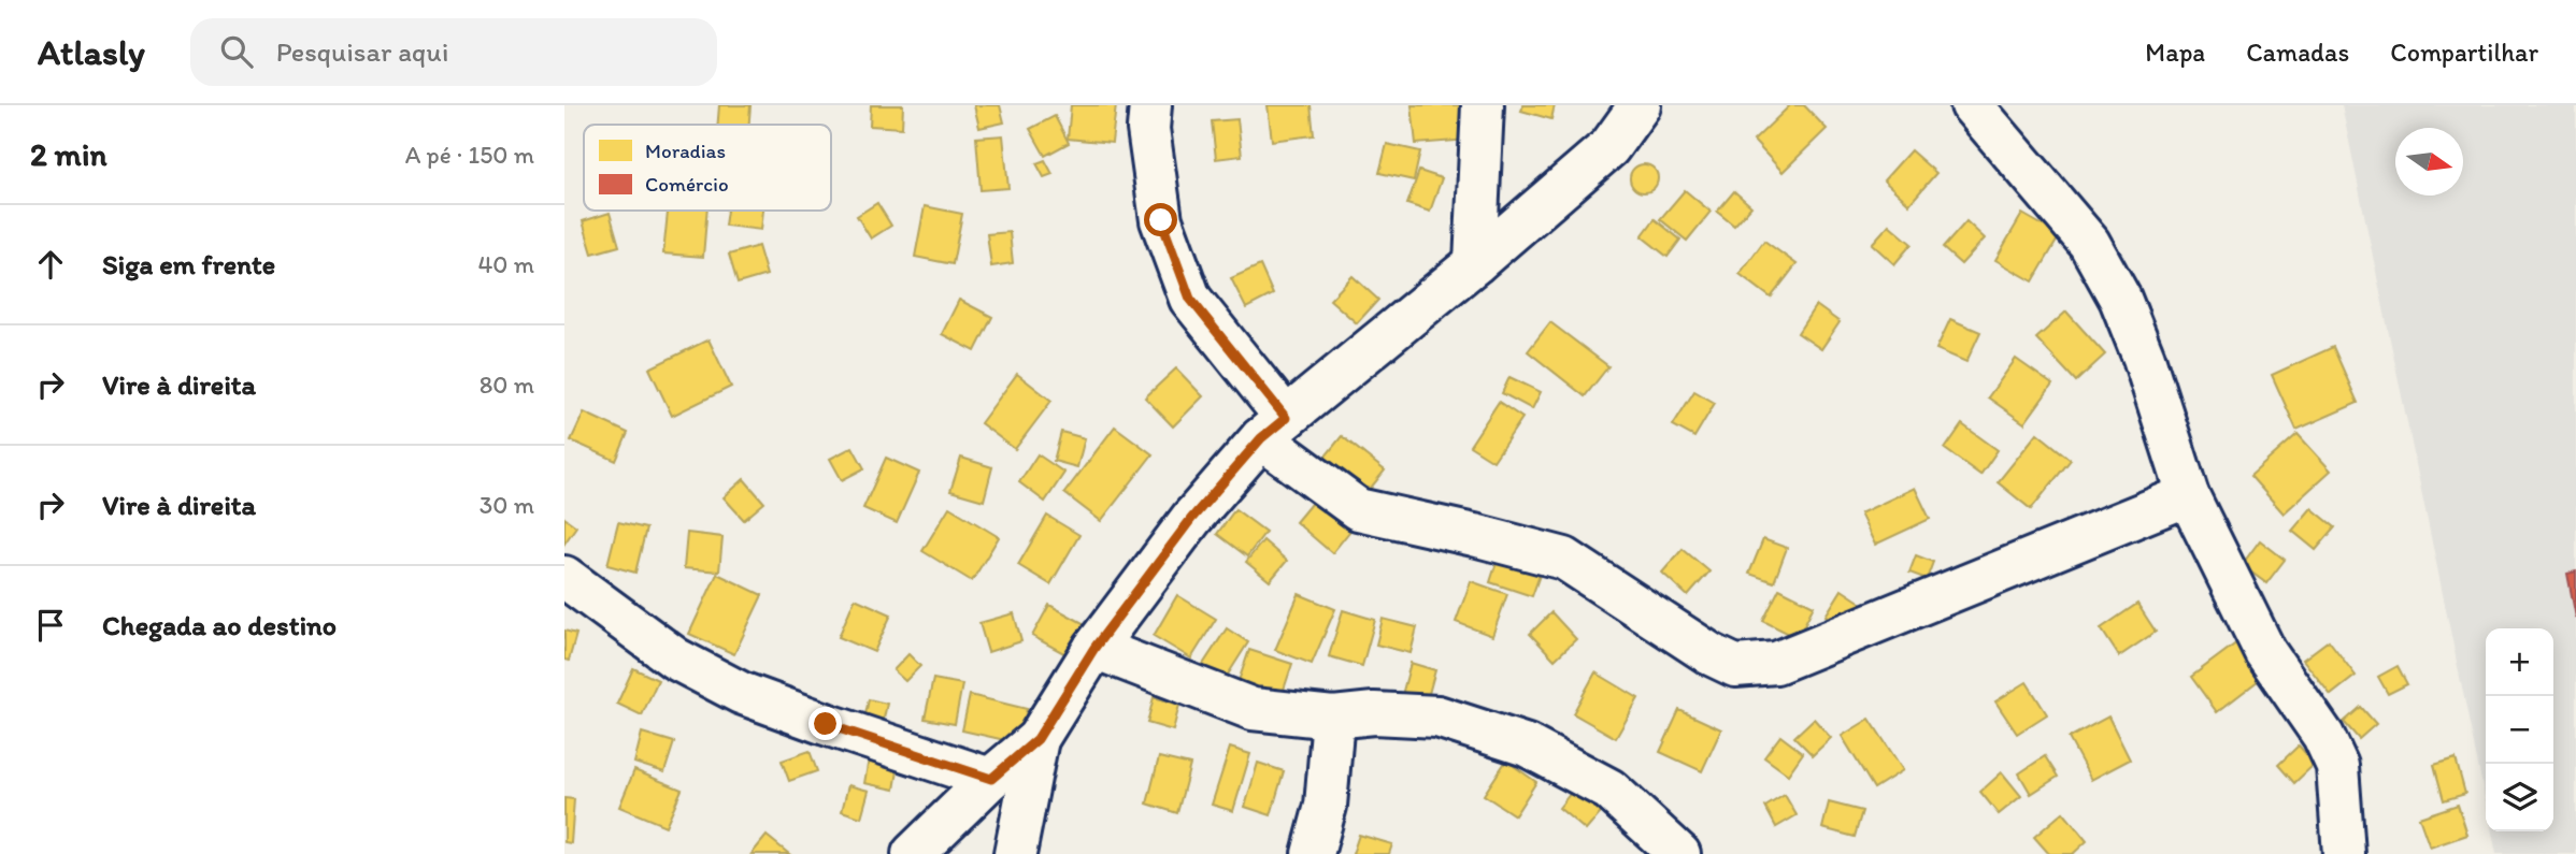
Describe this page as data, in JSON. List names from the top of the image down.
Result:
{
  "legend": ["Moradias", "Comércio"],
  "north": "right",
  "page": {
    "header": "Atlasly",
    "search": "Pesquisar aqui",
    "nav": ["Mapa", "Camadas", "Compartilhar"],
    "heading": ["2 min", "A pé · 150 m"],
    "list": [
      ["Siga em frente", "40 m"],
      ["Vire à direita", "80 m"],
      ["Vire à direita", "30 m"],
      "Chegada ao destino"
    ],
    "map_buttons": ["+", "−"]
  }
}
